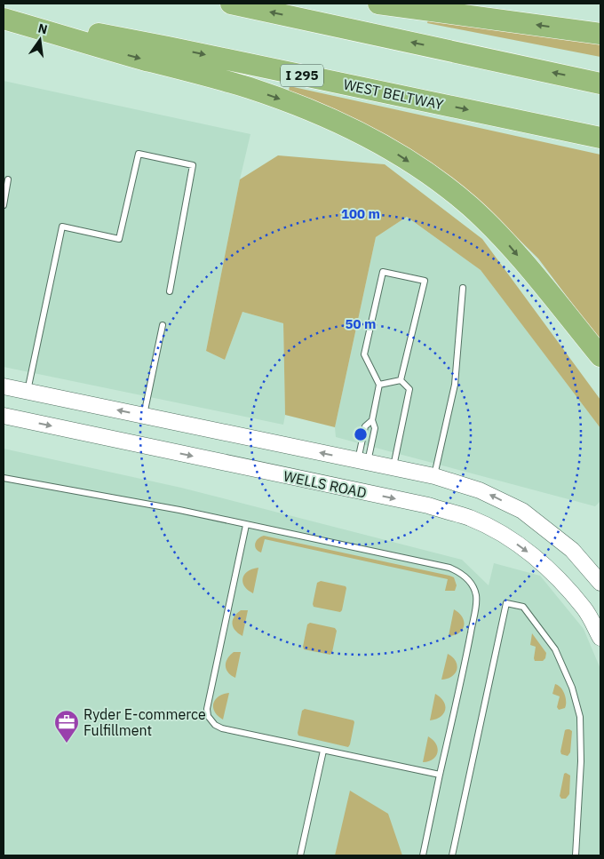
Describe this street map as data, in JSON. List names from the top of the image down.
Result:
{
  "streets": {
    "highway": ["I 295", "WEST BELTWAY"],
    "main road": ["WELLS ROAD"]
  },
  "places": {
    "office": ["Ryder E-commerce Fulfillment"]
  },
  "north": "top",
  "rings": ["100 m", "50 m"]
}
